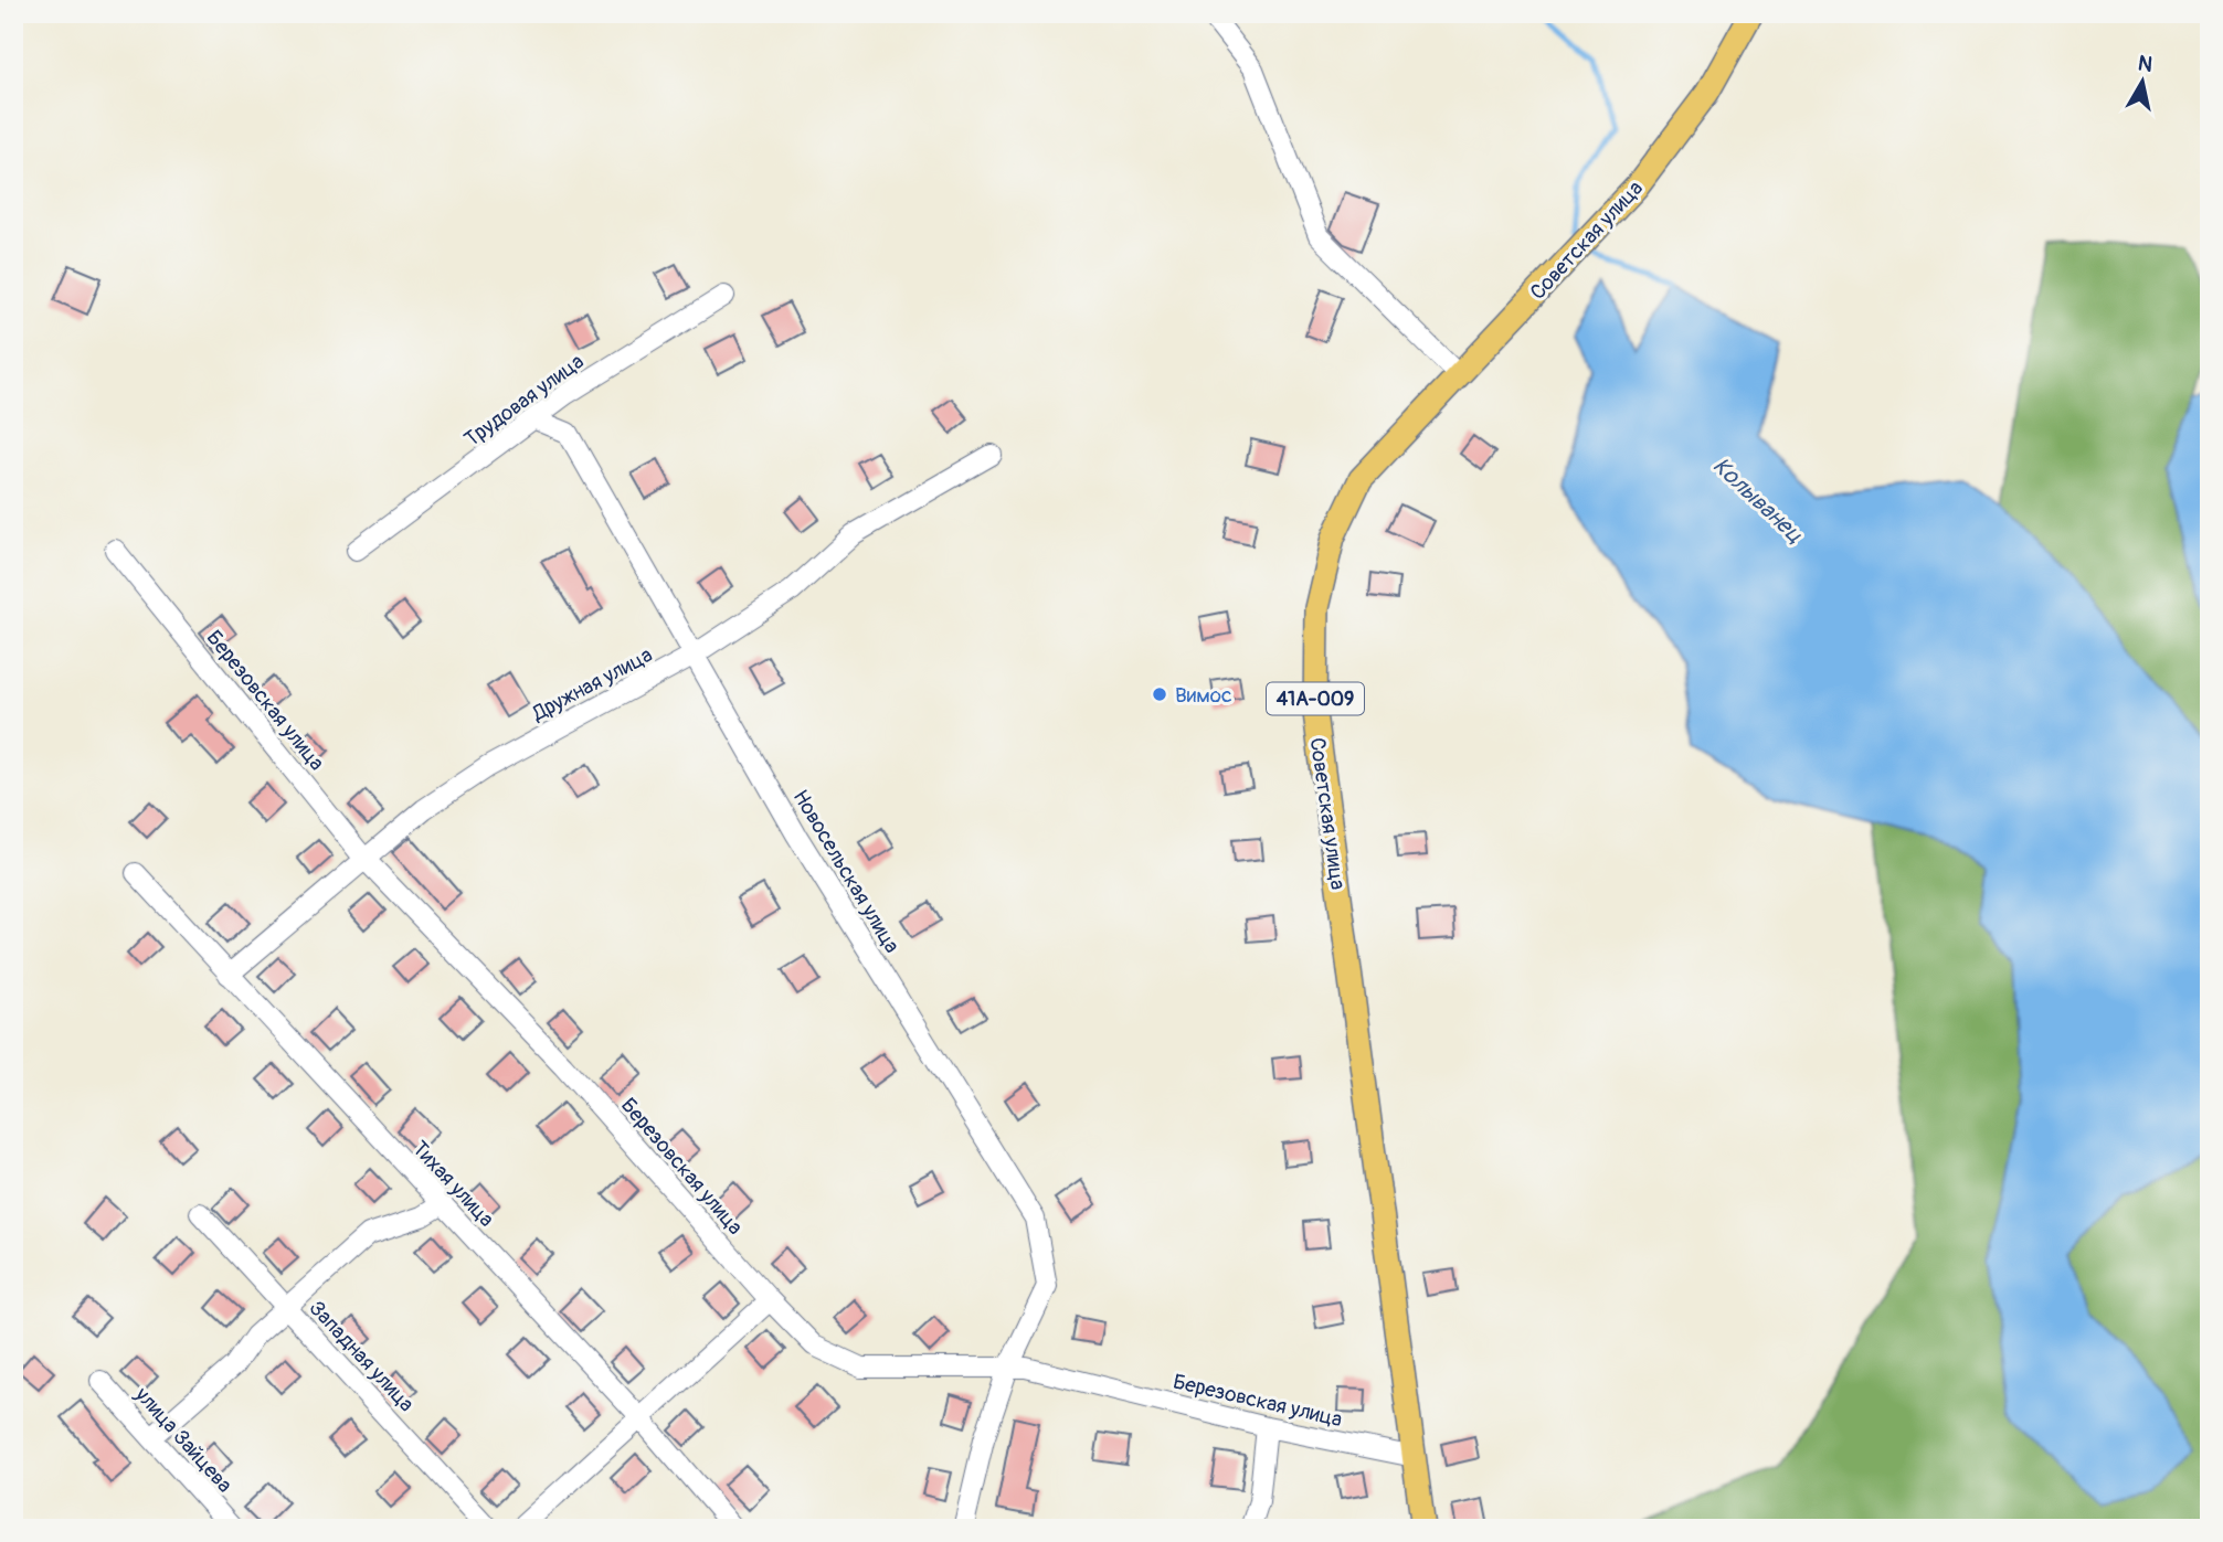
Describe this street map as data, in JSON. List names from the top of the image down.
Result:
{
  "streets": {
    "main road": ["Советская улица", "41А-009"],
    "street": [
      "Трудовая улица",
      "Дружная улица",
      "Березовская улица",
      "Новосельская улица",
      "Тихая улица",
      "Западная улица",
      "улица Зайцева"
    ]
  },
  "crossings": [
    ["Советская улица", "Березовская улица"],
    ["Трудовая улица", "Новосельская улица"],
    ["Дружная улица", "Березовская улица"],
    ["Дружная улица", "Новосельская улица"],
    ["Дружная улица", "Тихая улица"],
    ["Березовская улица", "Новосельская улица"]
  ],
  "water": ["Колыванец"],
  "places": ["Вимос"],
  "north": "top"
}
